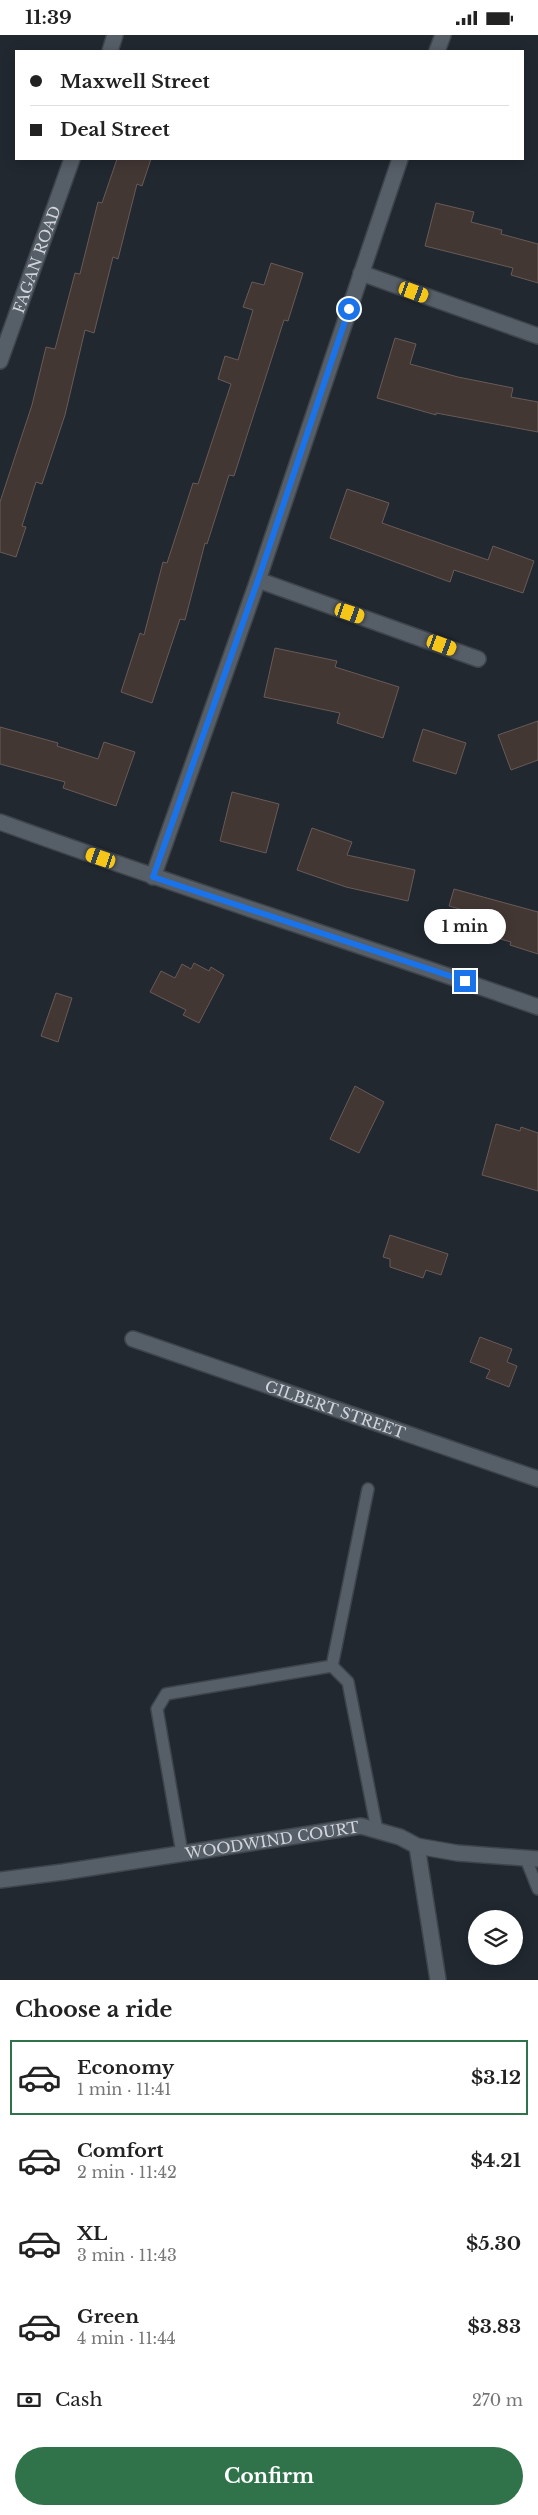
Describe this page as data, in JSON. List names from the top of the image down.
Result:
{
  "streets": {
    "street": ["FAGAN ROAD", "GILBERT STREET", "WOODWIND COURT"]
  },
  "page": {
    "status": "11:39",
    "banner": ["Maxwell Street", "Deal Street"],
    "bubble": "1 min",
    "heading": "Choose a ride",
    "list": [
      {
        "name": "Economy",
        "note": "1 min · 11:41",
        "value": "$3.12"
      },
      {
        "name": "Comfort",
        "note": "2 min · 11:42",
        "value": "$4.21"
      },
      {
        "name": "XL",
        "note": "3 min · 11:43",
        "value": "$5.30"
      },
      {
        "name": "Green",
        "note": "4 min · 11:44",
        "value": "$3.83"
      }
    ],
    "pay": ["Cash", "270 m"],
    "buttons": "Confirm"
  }
}
